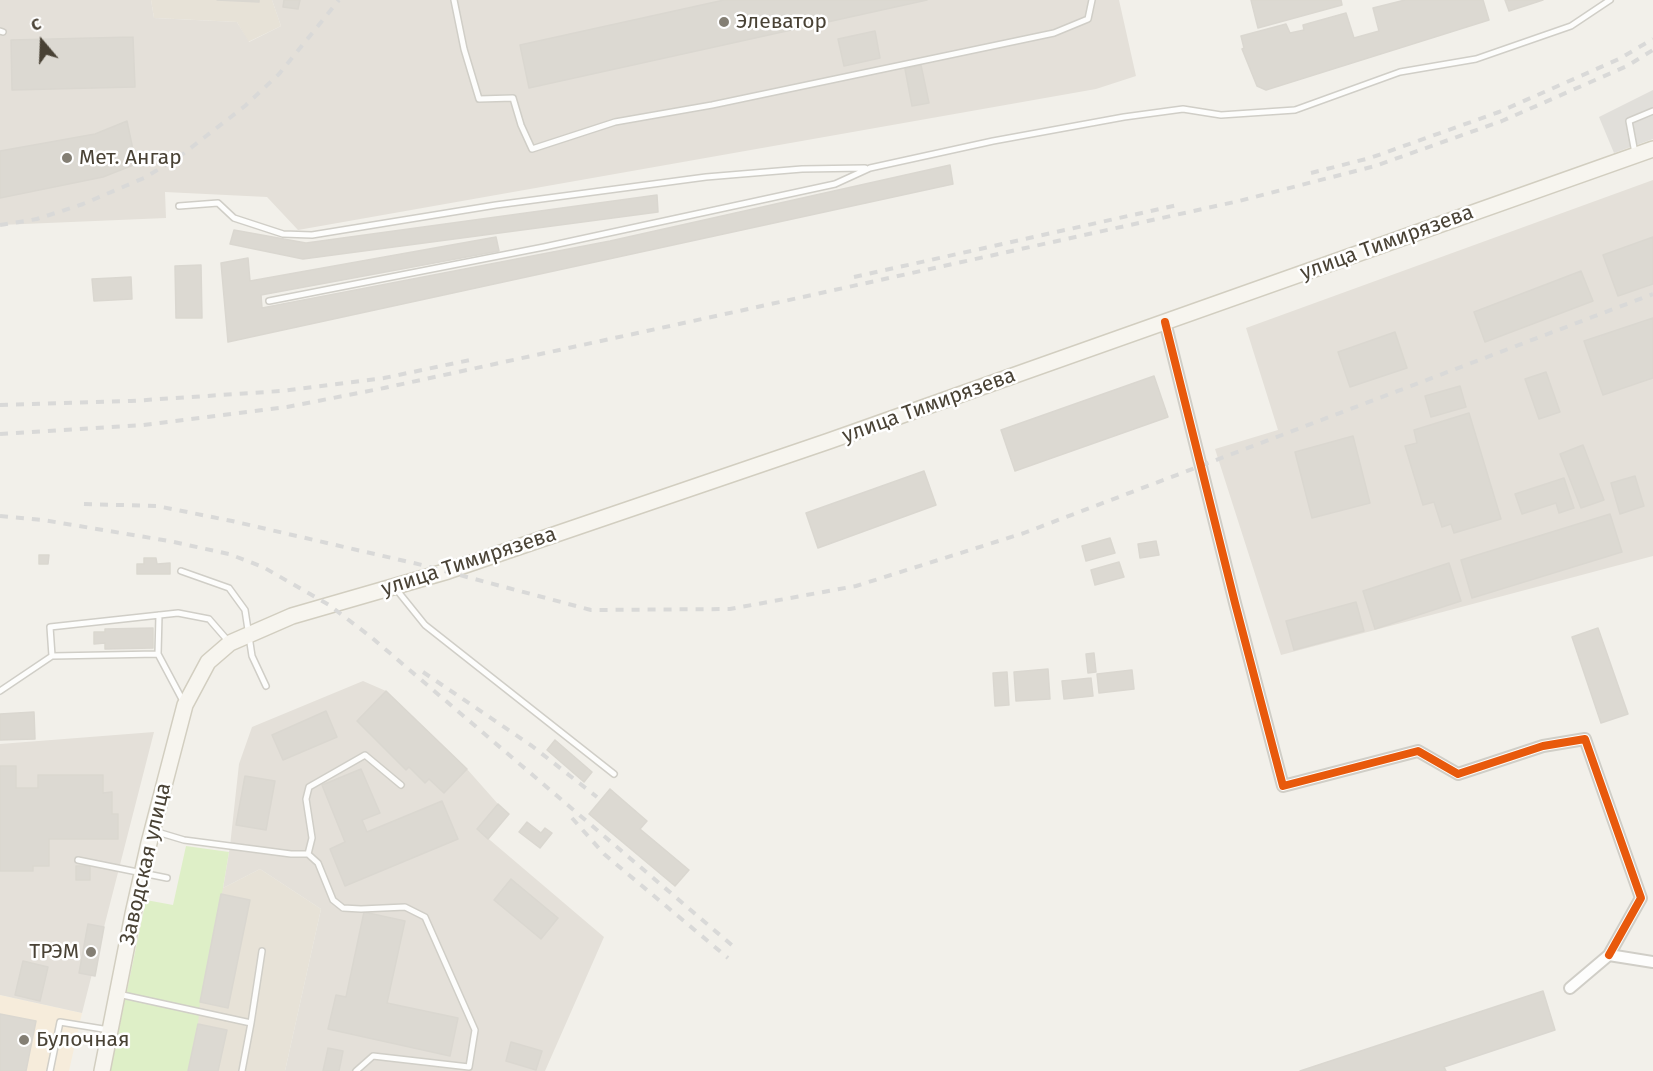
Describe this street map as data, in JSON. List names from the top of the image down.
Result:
{
  "streets": {
    "main road": ["улица Тимирязева", "Заводская улица"]
  },
  "crossings": [
    ["улица Тимирязева", "Заводская улица"]
  ],
  "places": [
    "Элеватор",
    "Мет. Ангар",
    "ТРЭМ",
    "Булочная"
  ],
  "north": "top"
}
